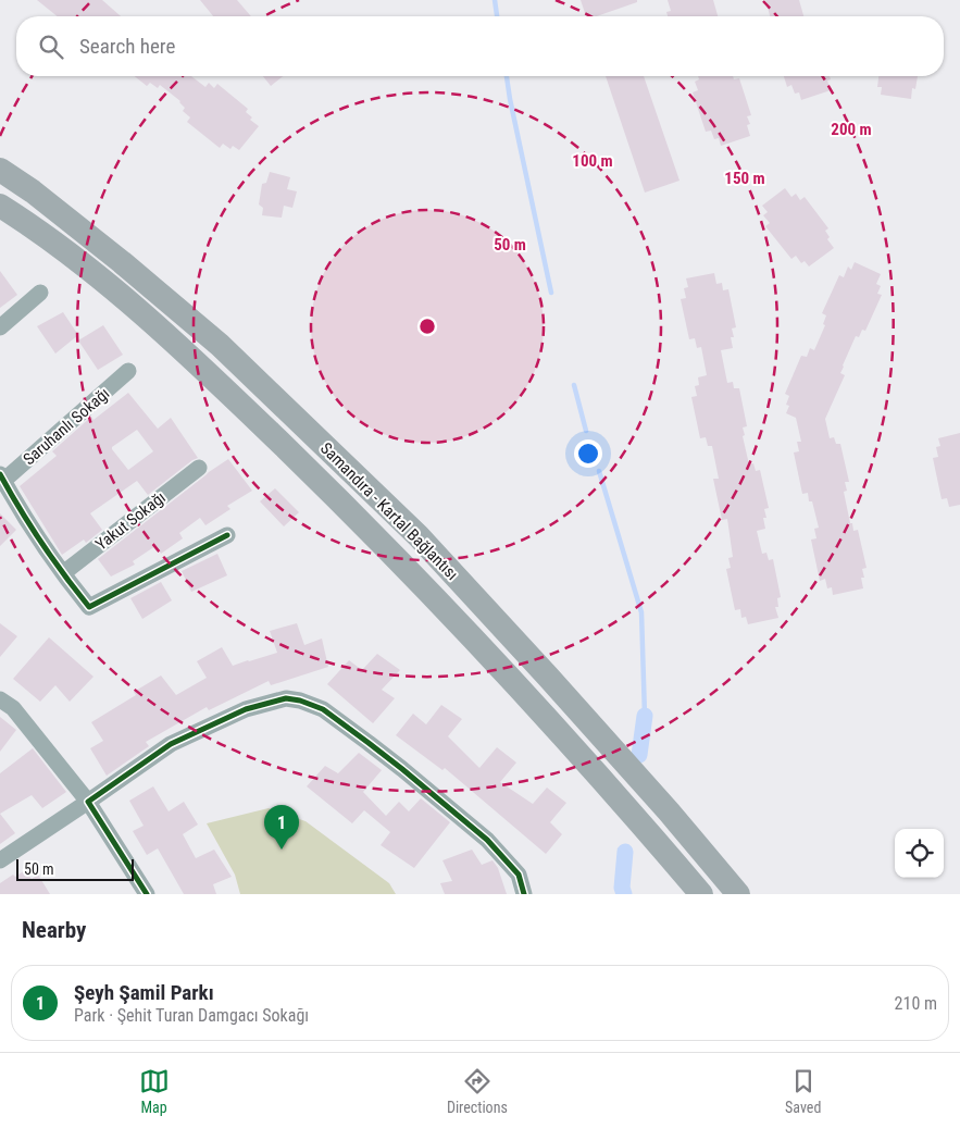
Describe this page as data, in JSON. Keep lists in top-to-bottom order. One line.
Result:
{"streets":{"highway":["Samandıra - Kartal Bağlantısı"],"street":["Saruhanlı Sokağı","Yakut Sokağı"]},"scale_bar":"50 m","page":{"search":"Search here","pins":"1","scale":"50 m","heading":"Nearby","list":[{"mark":"1","name":"Şeyh Şamil Parkı","note":"Park · Şehit Turan Damgacı Sokağı","value":"210 m"}],"nav":["Map","Directions","Saved"]},"rings":["200 m","100 m","150 m","50 m"]}
